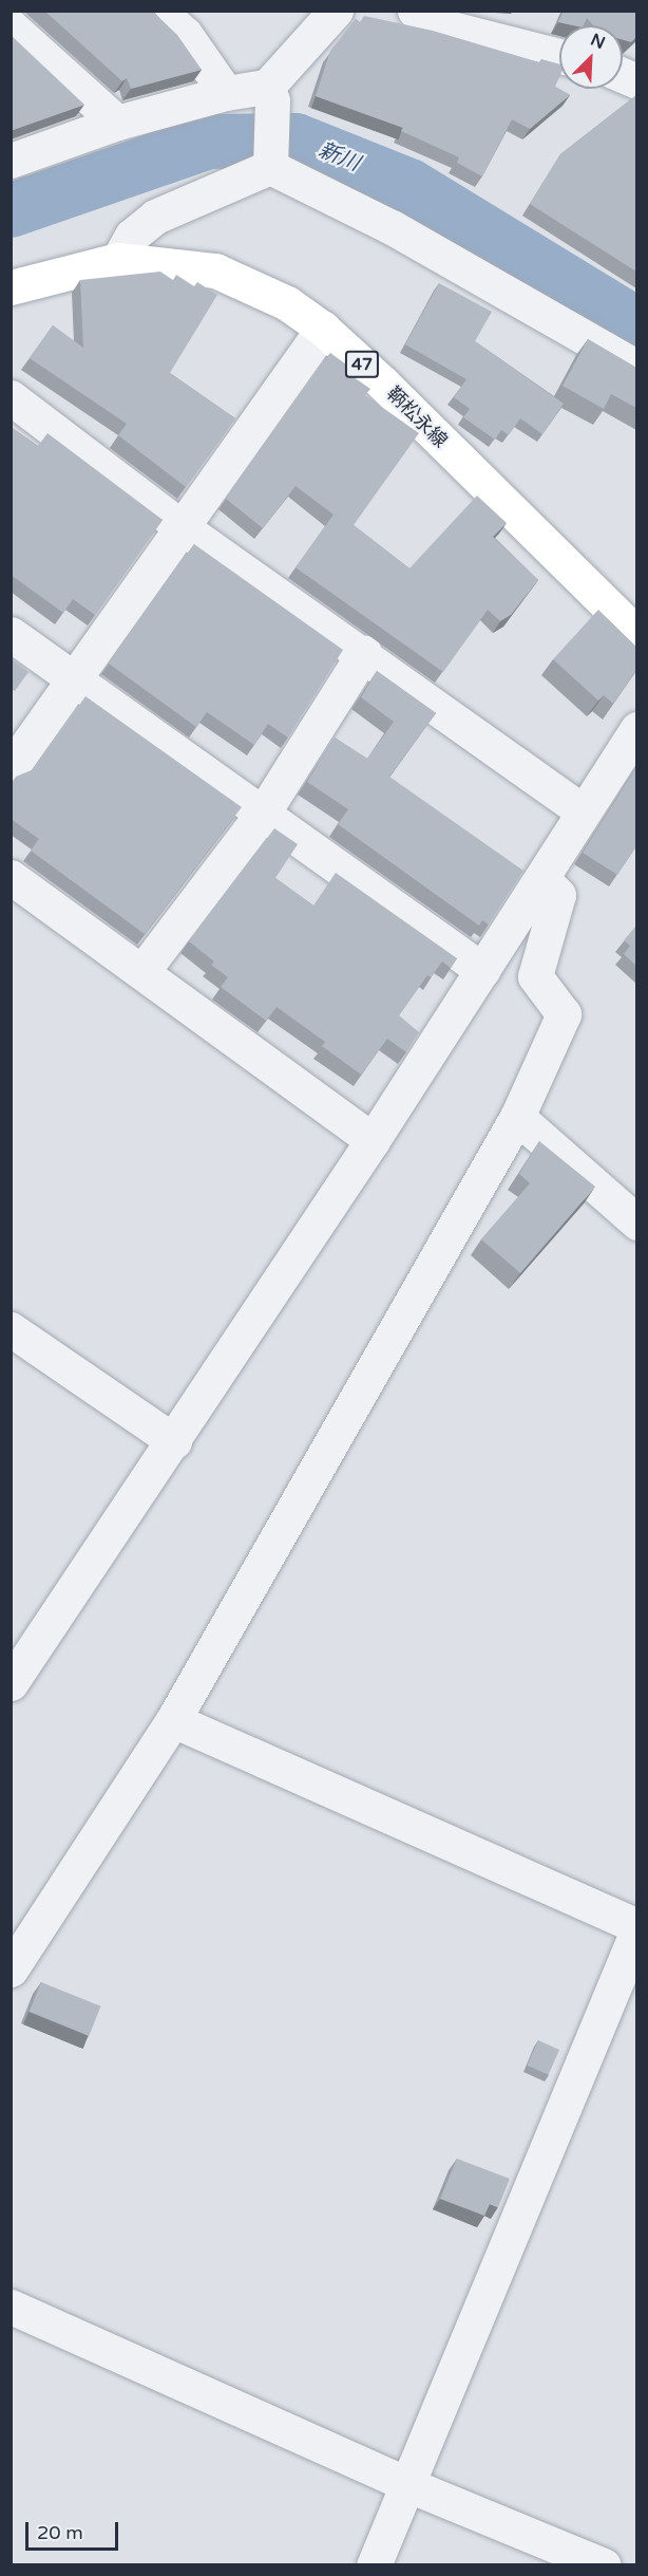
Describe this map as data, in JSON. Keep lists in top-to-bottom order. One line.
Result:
{"streets":{"main road":["47","鞆松永線"]},"water":["新川"],"scale_bar":"20 m","north":"top right"}
